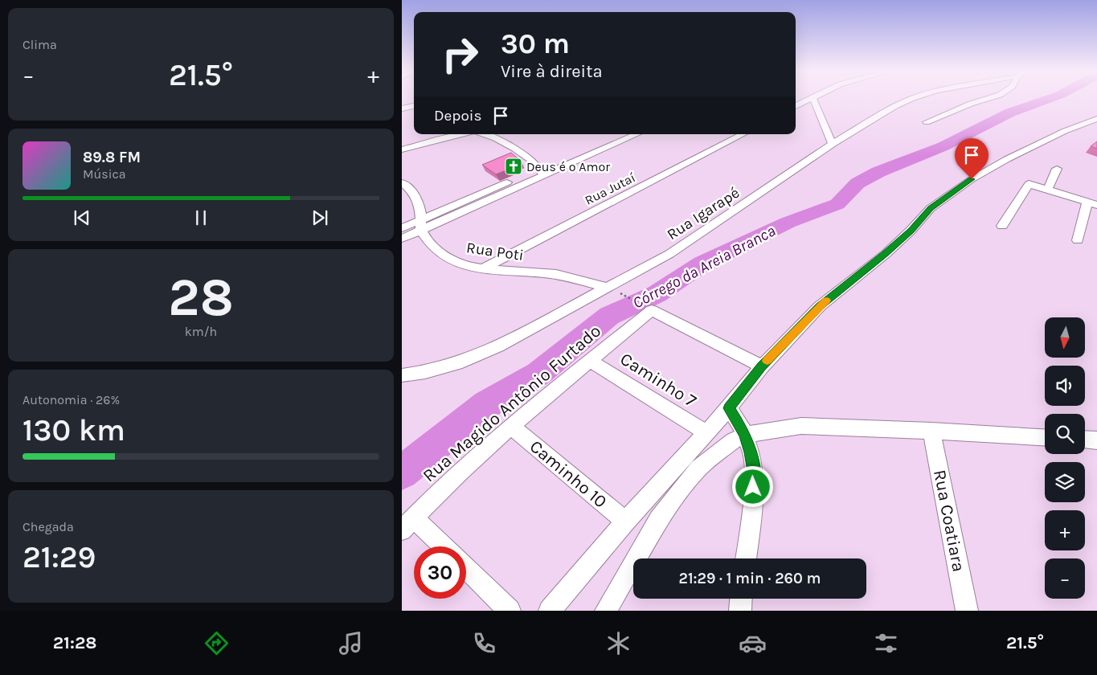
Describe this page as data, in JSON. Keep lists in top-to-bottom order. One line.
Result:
{"streets":{"street":["Rua Jutaí","Rua Igarapé","Rua Poti","Caminho 7","Rua Magido Antônio Furtado","Caminho 10","Rua Coatiara"]},"crossings":[["Rua Jutaí","Rua Poti"],["Rua Igarapé","Rua Poti"],["Caminho 7","Rua Magido Antônio Furtado"],["Rua Magido Antônio Furtado","Caminho 10"]],"water":["Córrego da Areia Branca"],"places":{"church":["Deus é o Amor"]},"north":"bottom","page":{"tile":["Clima",["28","km/h"],["Autonomia · 26%","130 km"],["Chegada","21:29"]],"turn":["30 m","Vire à direita"],"heat":["−","21.5°","+"],"then":"Depois","song":["89.8 FM","Música"],"map_buttons":["+","−"],"limit":"30","trip":"21:29 · 1 min · 260 m","tabs":["21:28","21.5°"]}}
